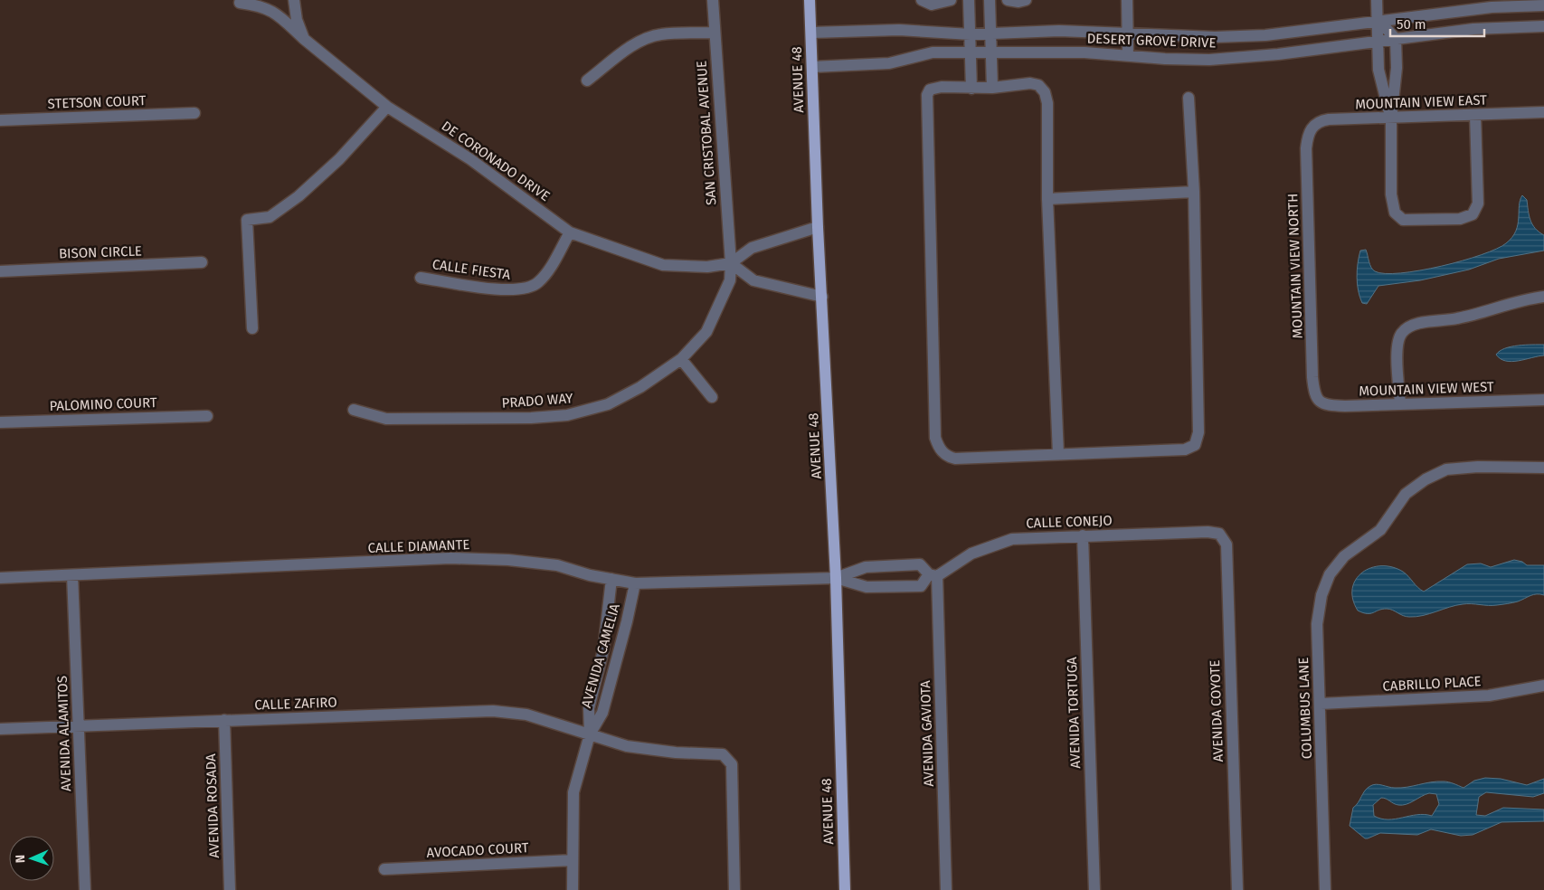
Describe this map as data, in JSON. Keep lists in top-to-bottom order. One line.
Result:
{"streets":{"main road":["AVENUE 48"],"street":["DESERT GROVE DRIVE","STETSON COURT","MOUNTAIN VIEW EAST","SAN CRISTOBAL AVENUE","DE CORONADO DRIVE","BISON CIRCLE","MOUNTAIN VIEW NORTH","CALLE FIESTA","MOUNTAIN VIEW WEST","PRADO WAY","PALOMINO COURT","CALLE CONEJO","CALLE DIAMANTE","AVENIDA CAMELIA","CABRILLO PLACE","CALLE ZAFIRO","COLUMBUS LANE","AVENIDA COYOTE","AVENIDA TORTUGA","AVENIDA ALAMITOS","AVENIDA GAVIOTA","AVENIDA ROSADA","AVOCADO COURT"]},"crossings":[["DESERT GROVE DRIVE","AVENUE 48"],["AVENUE 48","DE CORONADO DRIVE"],["AVENUE 48","CALLE CONEJO"],["AVENUE 48","CALLE DIAMANTE"],["MOUNTAIN VIEW EAST","MOUNTAIN VIEW NORTH"],["SAN CRISTOBAL AVENUE","DE CORONADO DRIVE"],["SAN CRISTOBAL AVENUE","PRADO WAY"],["DE CORONADO DRIVE","CALLE FIESTA"],["DE CORONADO DRIVE","PRADO WAY"],["MOUNTAIN VIEW NORTH","MOUNTAIN VIEW WEST"],["CALLE CONEJO","CALLE DIAMANTE"],["CALLE CONEJO","AVENIDA COYOTE"],["CALLE CONEJO","AVENIDA TORTUGA"],["CALLE CONEJO","AVENIDA GAVIOTA"],["CALLE DIAMANTE","AVENIDA CAMELIA"],["CALLE DIAMANTE","AVENIDA ALAMITOS"],["AVENIDA CAMELIA","CALLE ZAFIRO"],["AVENIDA CAMELIA","AVOCADO COURT"],["CABRILLO PLACE","COLUMBUS LANE"],["CALLE ZAFIRO","AVENIDA ALAMITOS"],["CALLE ZAFIRO","AVENIDA ROSADA"]],"scale_bar":"50 m","north":"left"}
